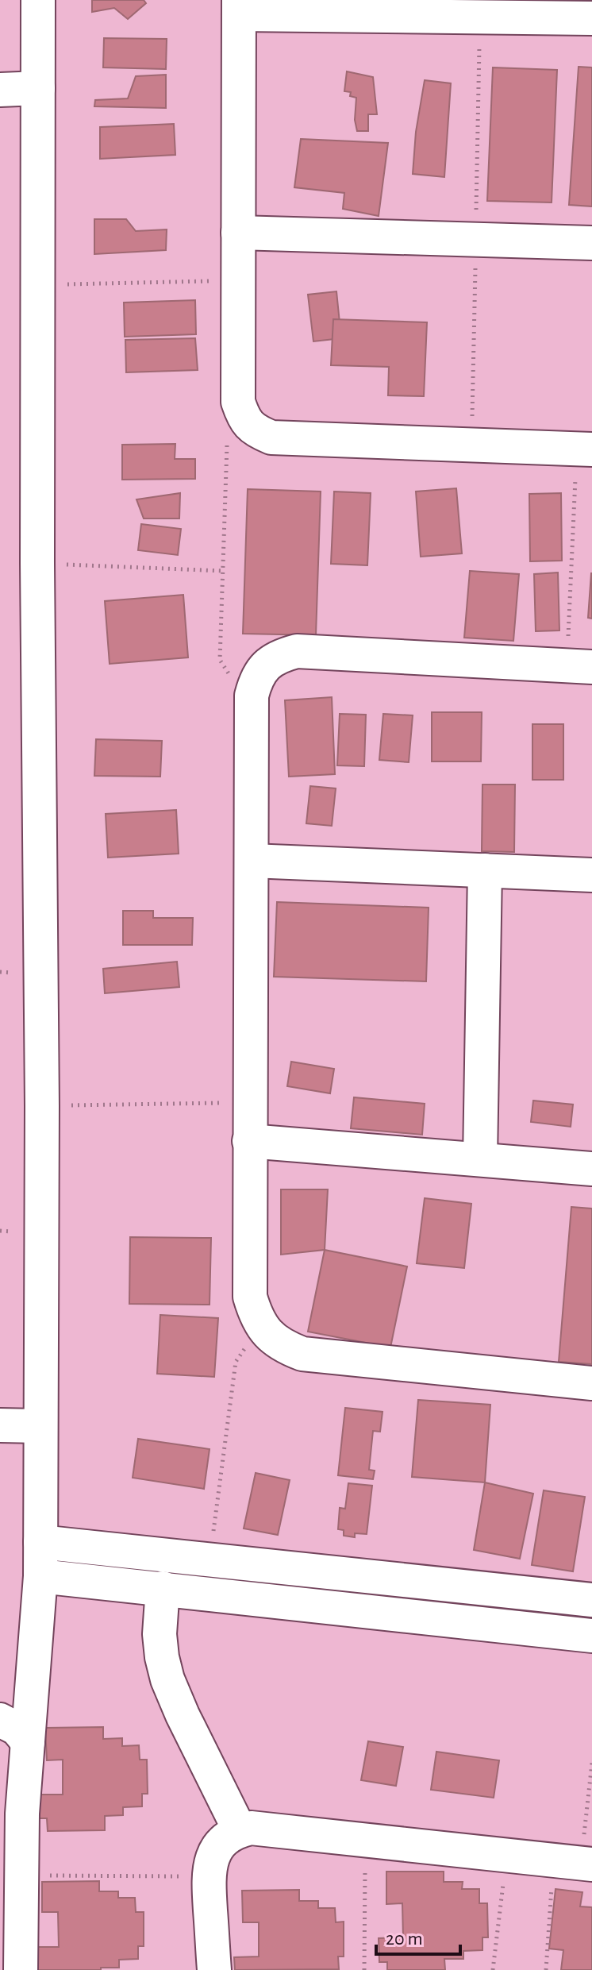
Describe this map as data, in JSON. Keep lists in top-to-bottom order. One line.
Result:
{"scale_bar":"20 m"}
